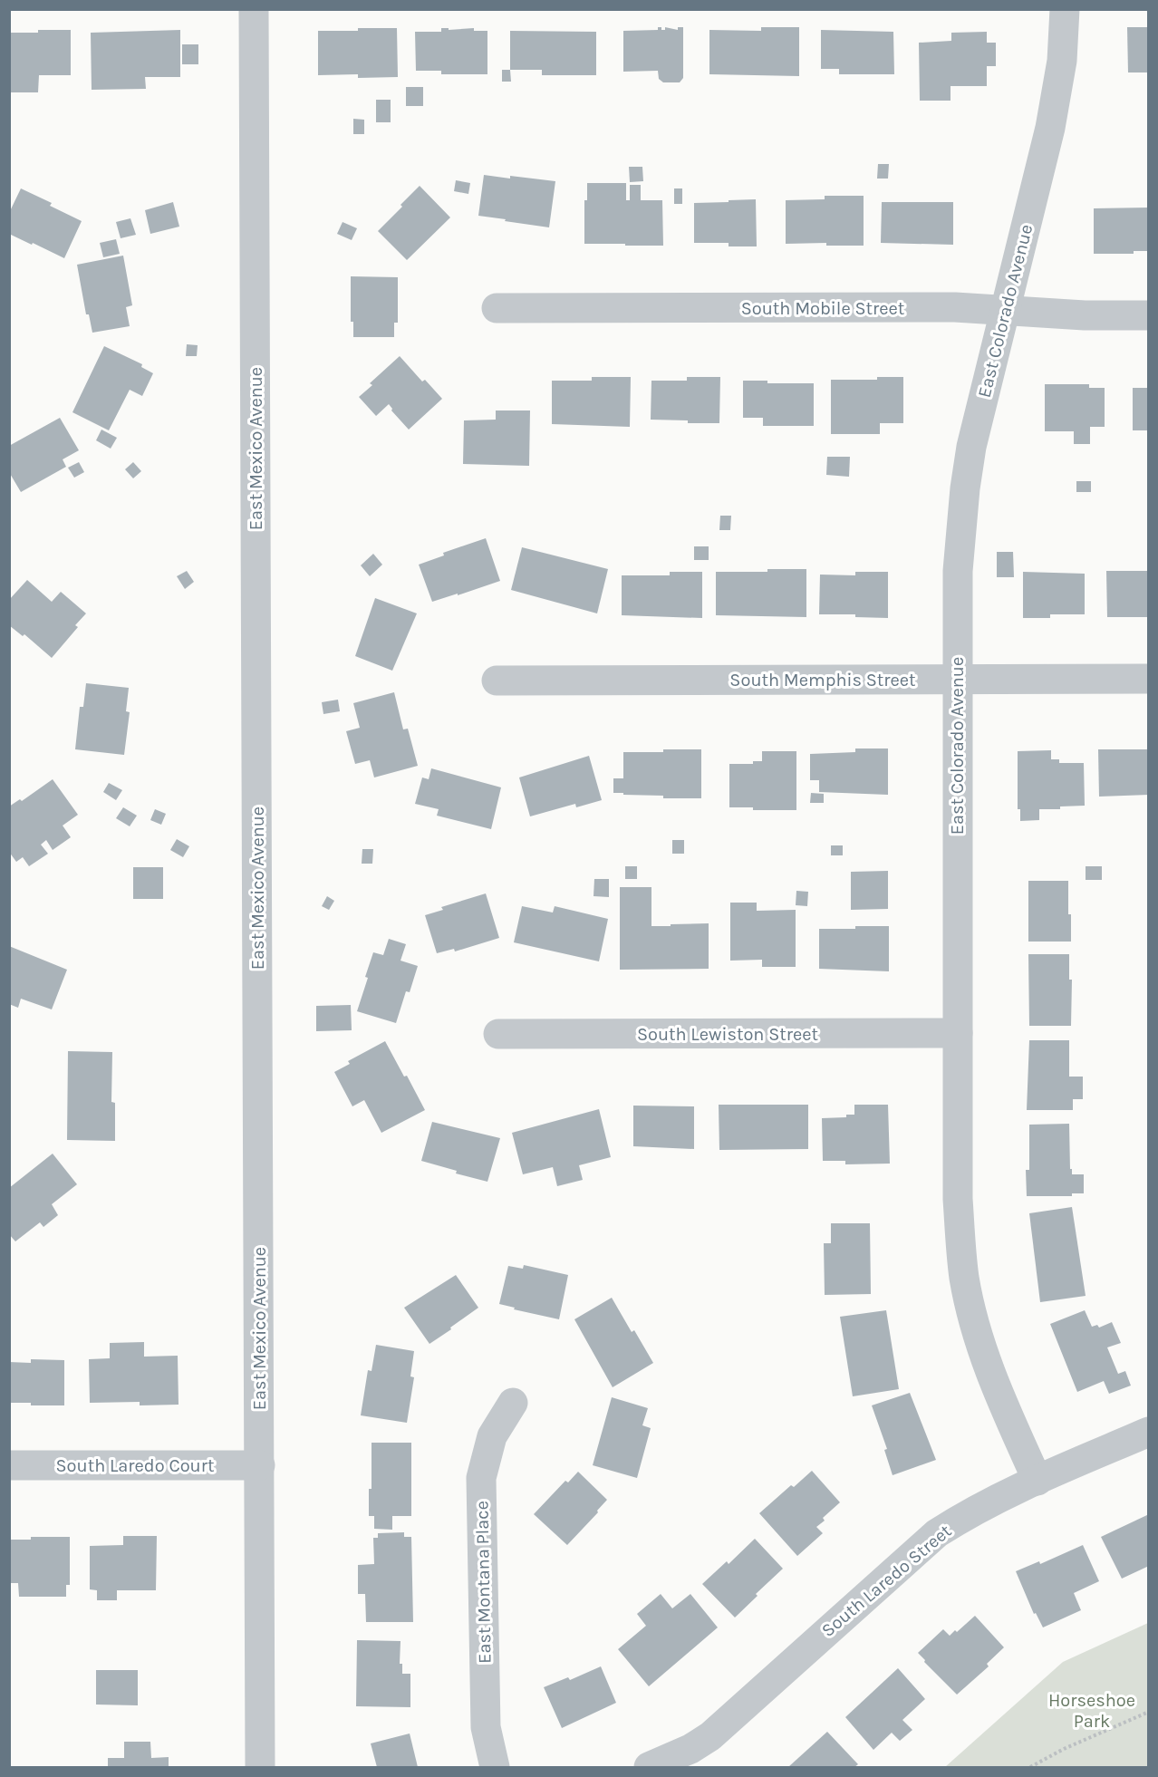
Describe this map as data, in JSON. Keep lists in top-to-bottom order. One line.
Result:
{"streets":{"street":["South Mobile Street","East Colorado Avenue","East Mexico Avenue","South Memphis Street","South Lewiston Street","South Laredo Court","South Laredo Street","East Montana Place"]},"crossings":[["South Mobile Street","East Colorado Avenue"],["East Colorado Avenue","South Memphis Street"],["East Colorado Avenue","South Lewiston Street"],["East Colorado Avenue","South Laredo Street"],["East Mexico Avenue","South Laredo Court"]],"parks":["Horseshoe Park"]}
